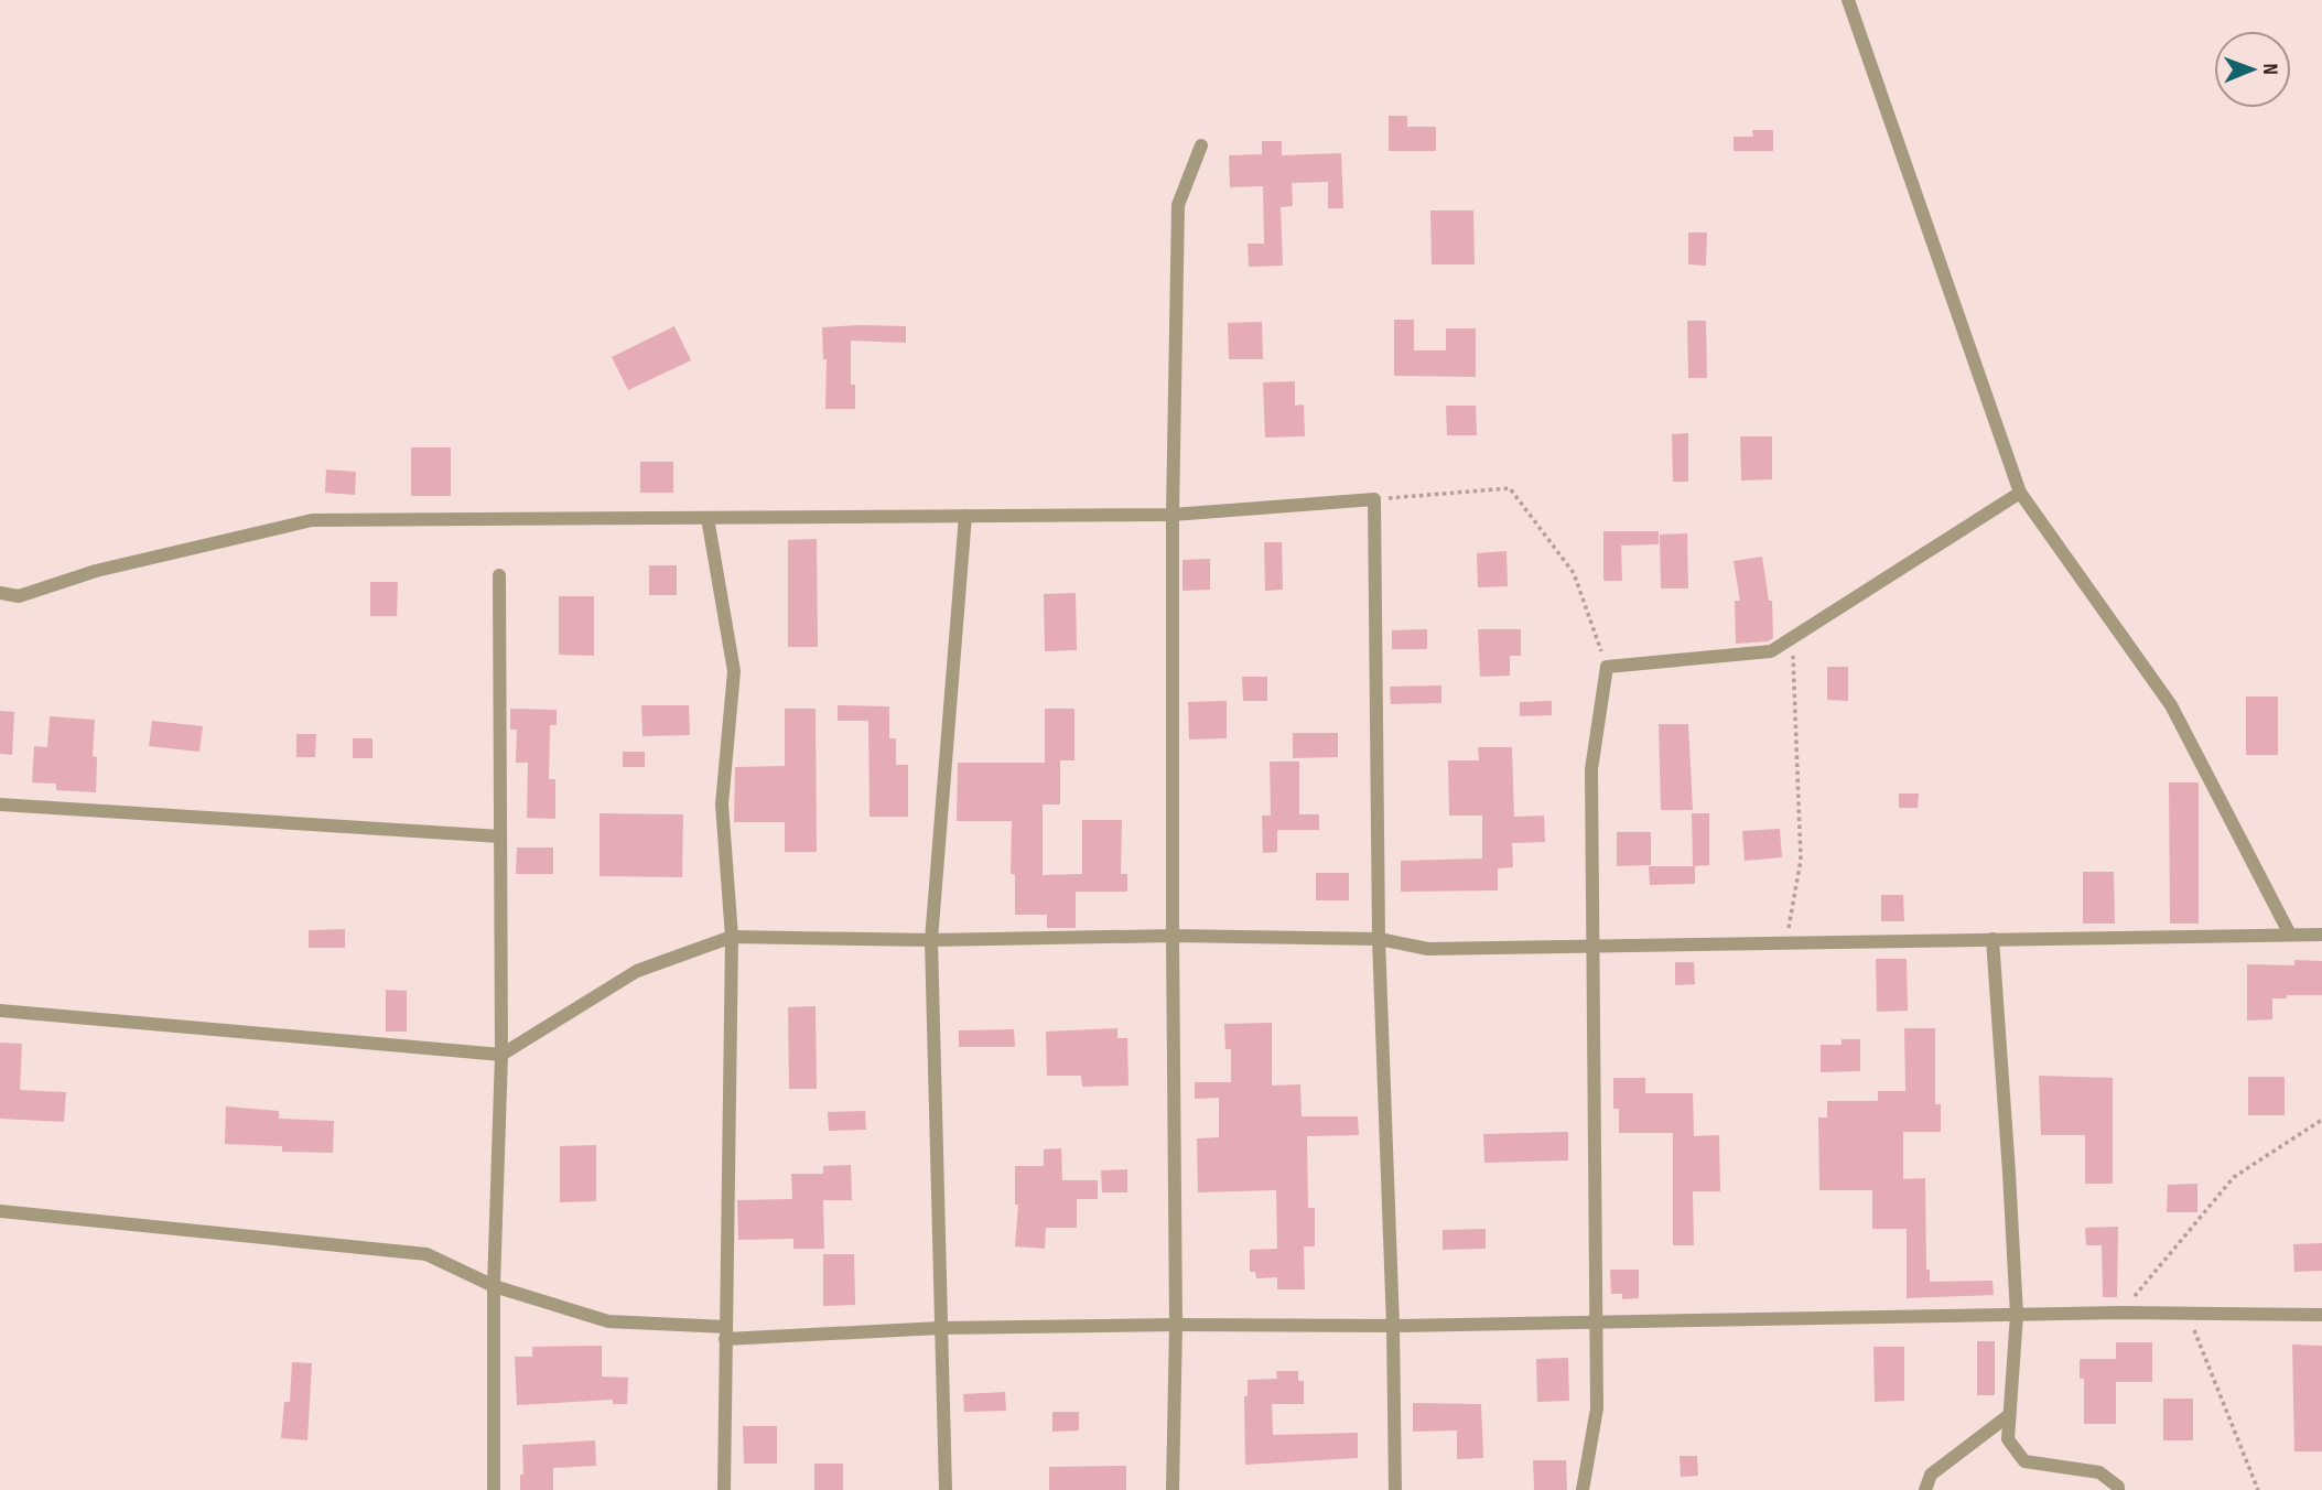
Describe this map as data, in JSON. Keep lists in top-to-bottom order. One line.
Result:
{"north":"right"}
